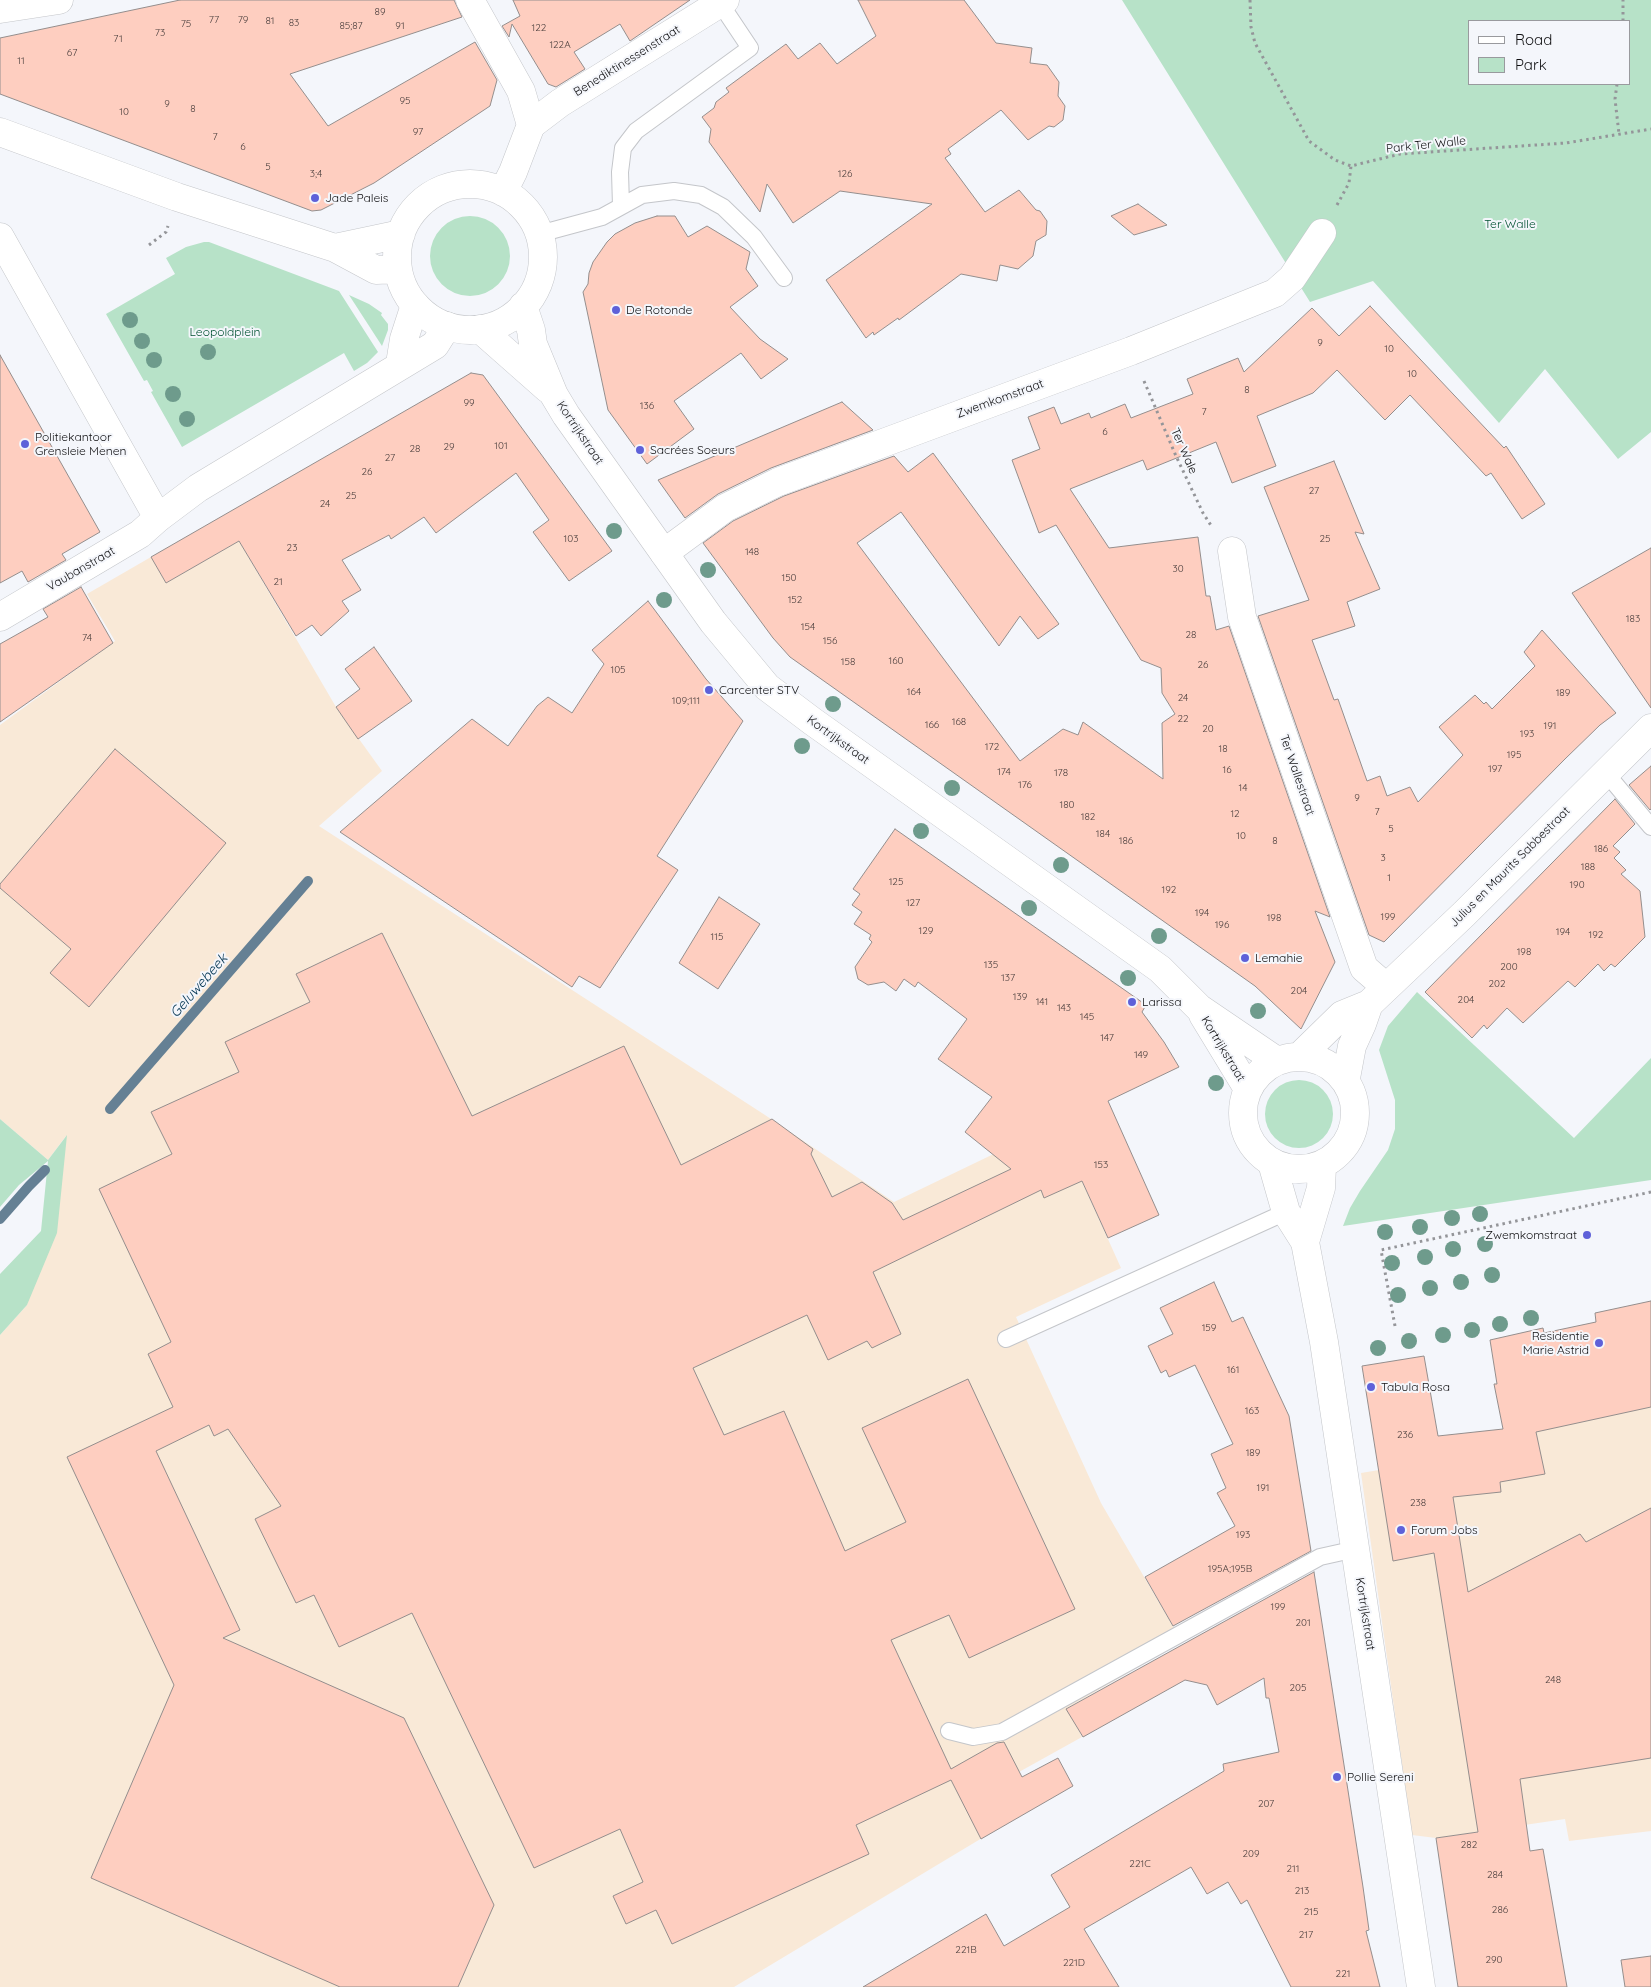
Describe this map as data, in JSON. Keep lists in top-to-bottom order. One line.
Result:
{"streets":{"street":["Benediktinessenstraat","Zwemkomstraat","Kortrijkstraat","Vaubanstraat","Ter Wallestraat","Julius en Maurits Sabbestraat"],"path":["Park Ter Walle","Ter Wale"]},"crossings":[["Zwemkomstraat","Kortrijkstraat"],["Zwemkomstraat","Ter Wale"],["Kortrijkstraat","Julius en Maurits Sabbestraat"],["Ter Wale","Ter Wallestraat"],["Ter Wallestraat","Julius en Maurits Sabbestraat"]],"water":["Geluwebeek"],"parks":["Ter Walle","Leopoldplein"],"places":["Jade Paleis","De Rotonde","Politiekantoor Grensleie Menen","Sacrées Soeurs","Carcenter STV","Lemahie","Larissa","Zwemkomstraat","Residentie Marie Astrid","Tabula Rosa","Forum Jobs","Pollie Sereni"],"house_numbers":["89","77","79","81","83","75","85;87","91","122","73","71","122A","67","11","95","9","8","10","97","7","6","5","3;4","126","9","10","10","8","99","136","7","6","101","29","28","27","26","27","25","24","103","25","23","148","30","150","21","152","183","154","28","74","156","160","158","26","105","164","189","24","109;111","22","168","166","191","20","193","172","18","195","197","16","174","178","176","14","9","180","7","12","182","5","184","10","186","8","186","3","188","1","125","190","192","127","194","199","198","196","129","194","192","115","198","135","200","137","202","204","139","204","141","143","145","147","149","153","159","161","163","236","189","191","238","193","195A;195B","199","201","248","205","207","282","209","221C","211","284","213","286","215","217","221B","290","221D","221"],"legend":["Road","Park"]}
